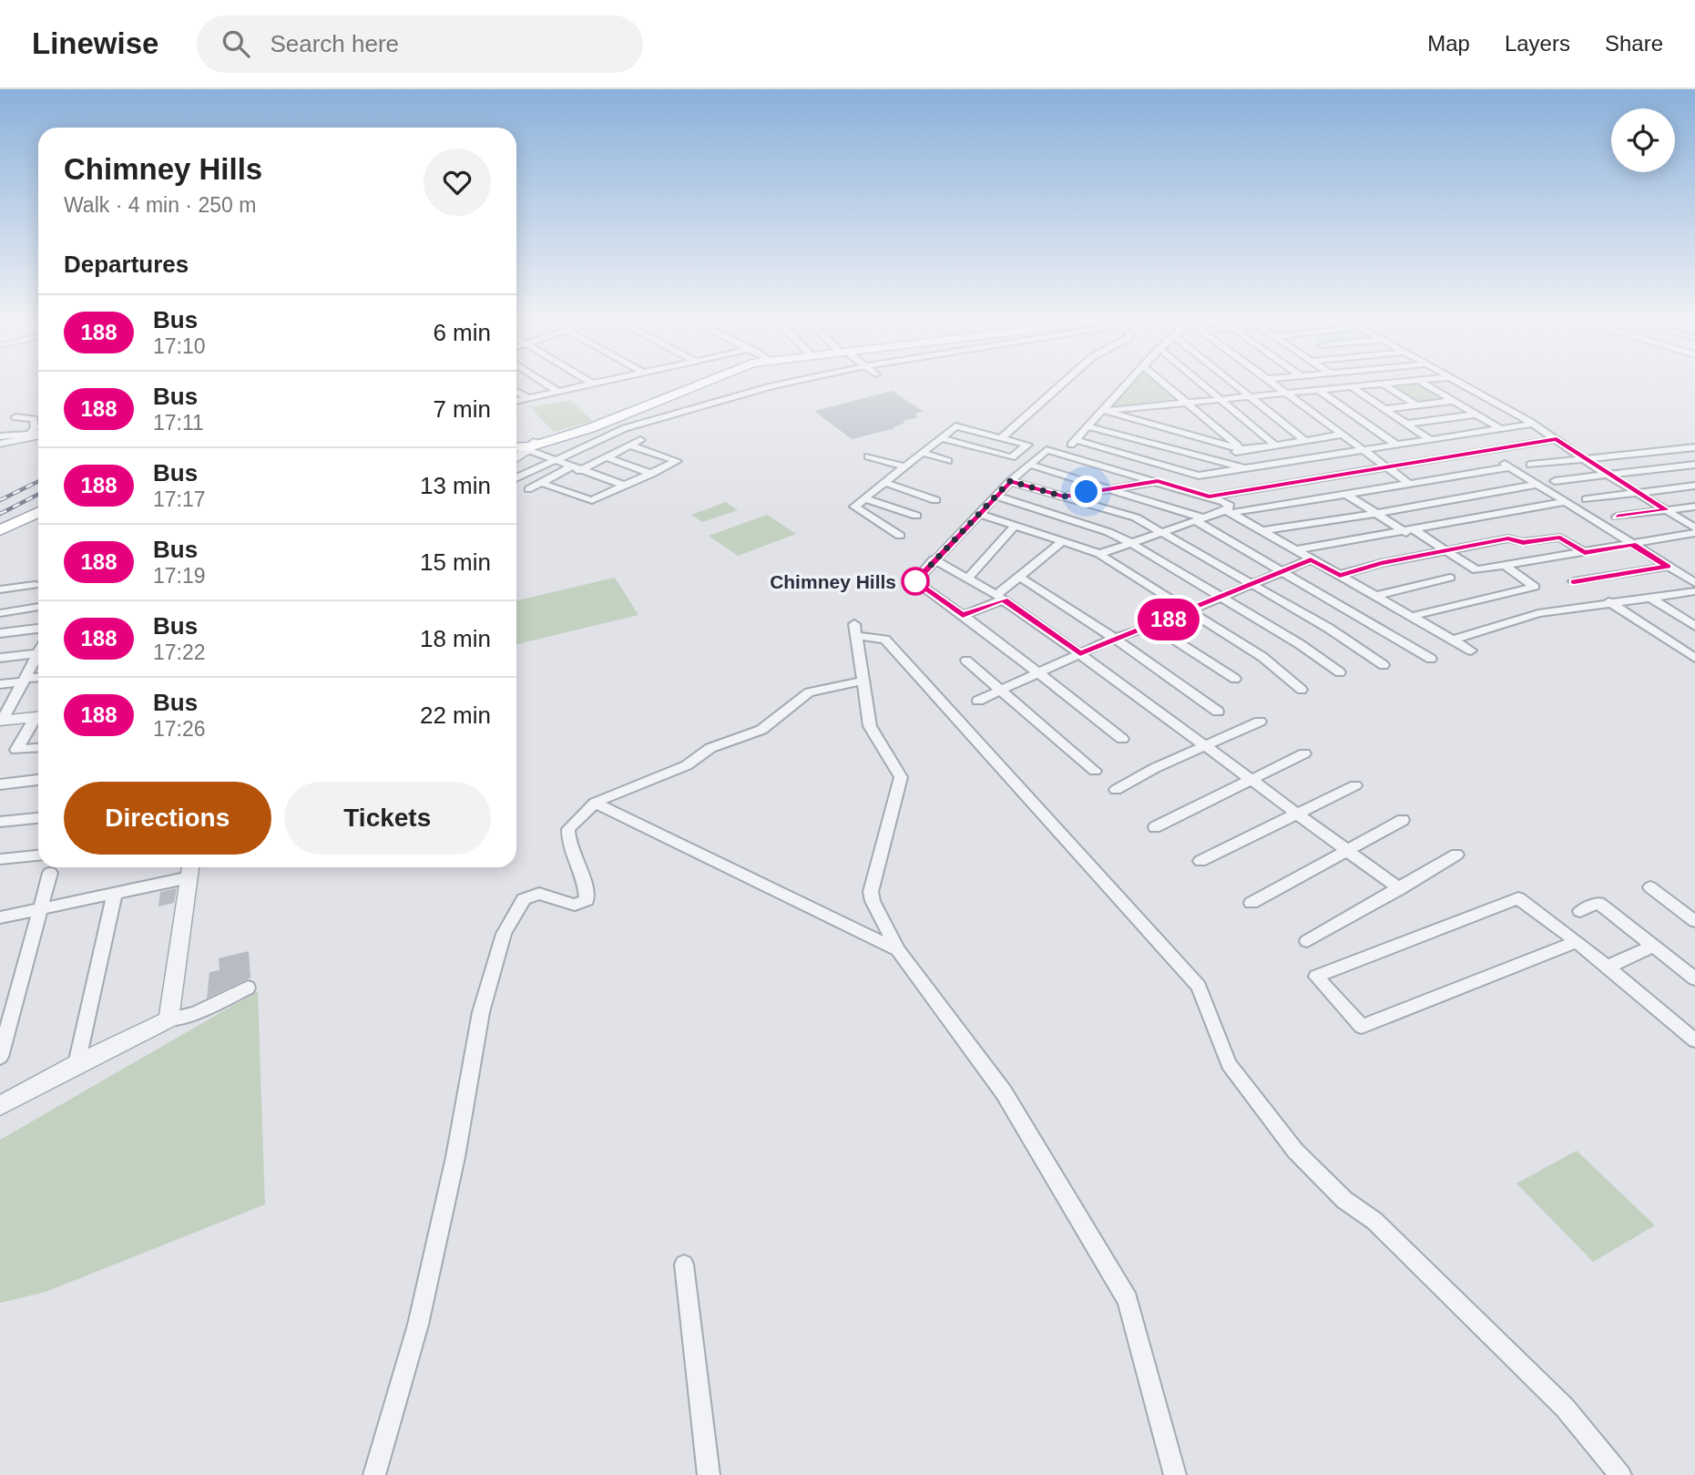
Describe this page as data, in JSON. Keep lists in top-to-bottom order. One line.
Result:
{"places":["Chimney Hills"],"lines":["bus line 188"],"page":{"header":"Linewise","search":"Search here","nav":["Map","Layers","Share"],"on_map":"188","heading":[["Chimney Hills","Walk · 4 min · 250 m"],"Departures"],"list":[{"mark":"188","name":"Bus","note":"17:10","value":"6 min"},{"mark":"188","name":"Bus","note":"17:11","value":"7 min"},{"mark":"188","name":"Bus","note":"17:17","value":"13 min"},{"mark":"188","name":"Bus","note":"17:19","value":"15 min"},{"mark":"188","name":"Bus","note":"17:22","value":"18 min"},{"mark":"188","name":"Bus","note":"17:26","value":"22 min"}],"buttons":["Directions","Tickets"]}}
